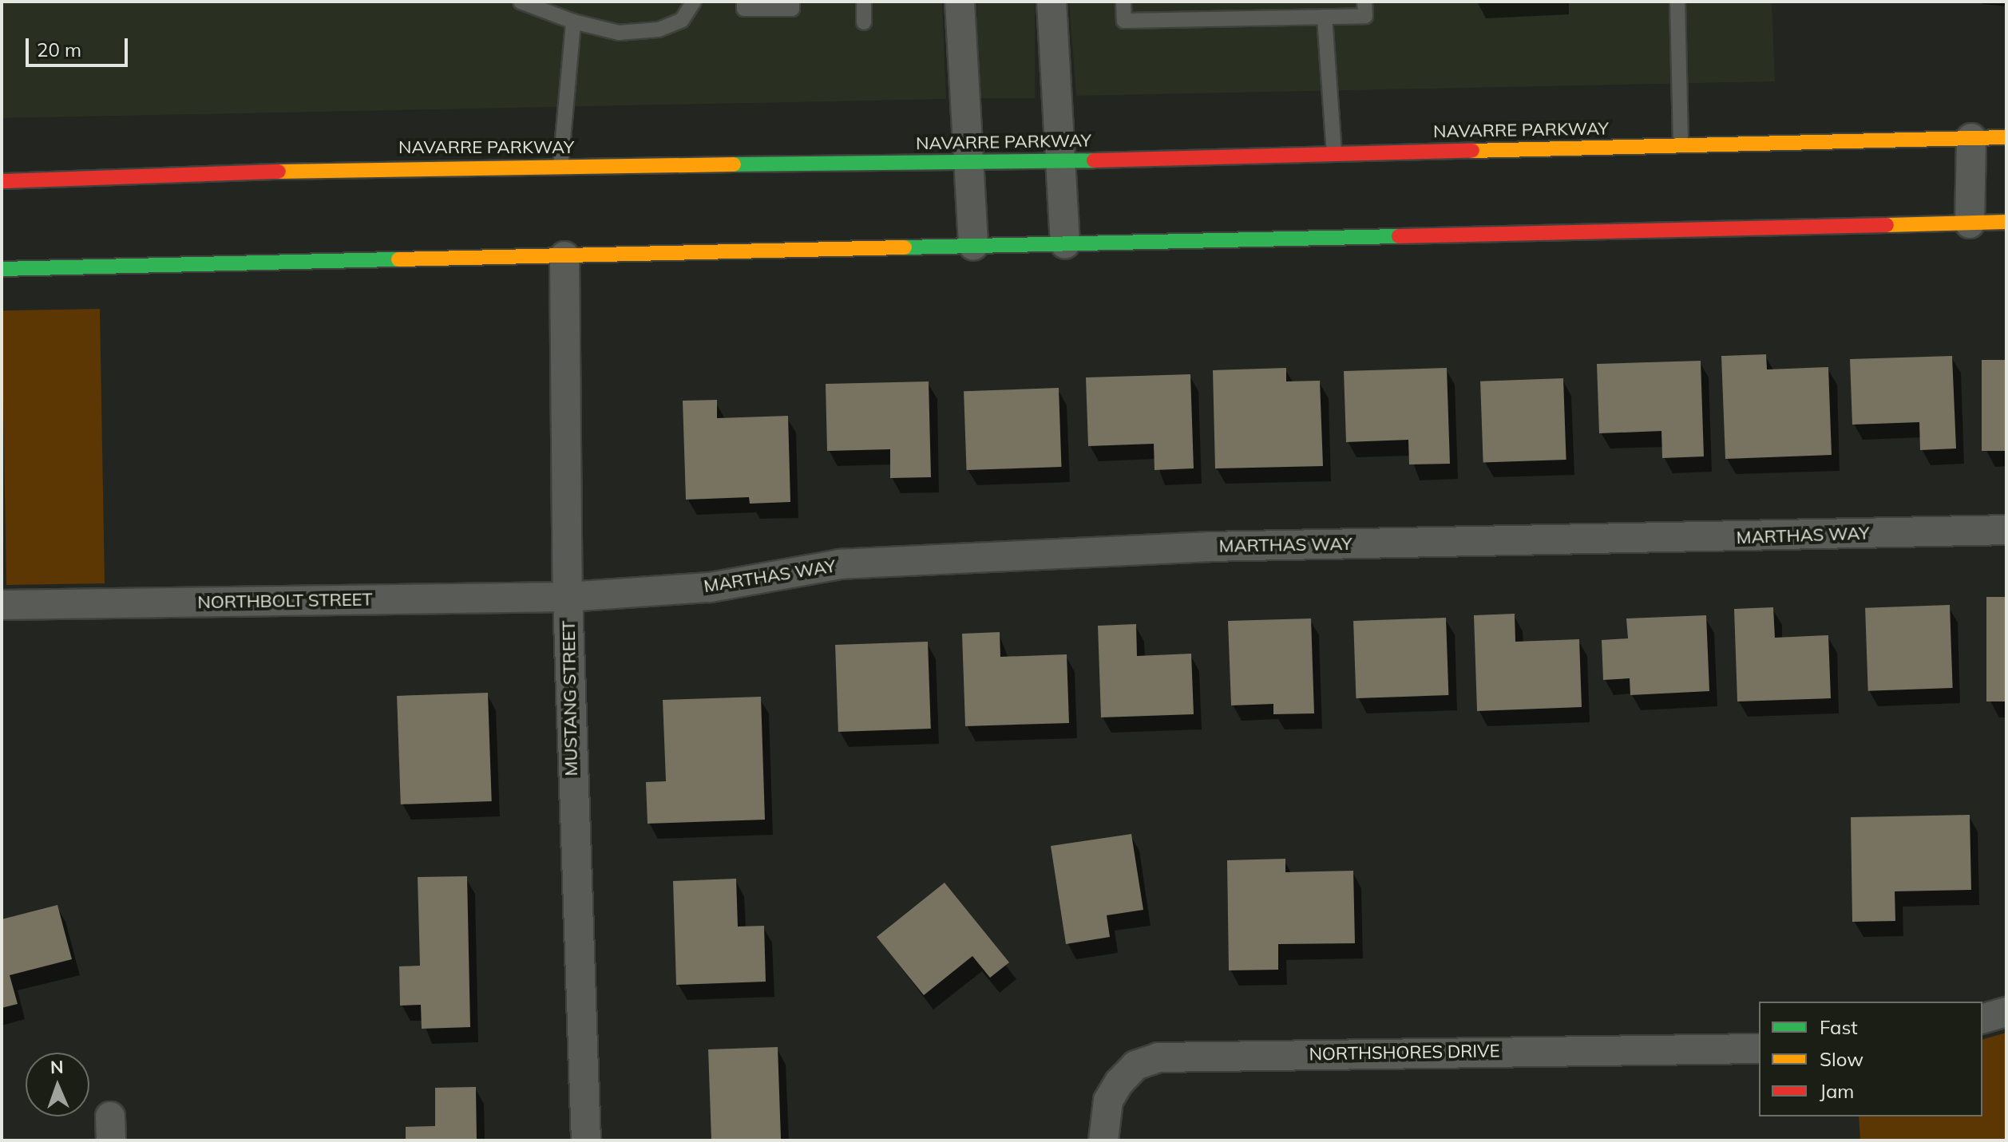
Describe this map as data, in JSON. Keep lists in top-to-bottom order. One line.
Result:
{"streets":{"highway":["NAVARRE PARKWAY"],"street":["MARTHAS WAY","NORTHBOLT STREET","MUSTANG STREET","NORTHSHORES DRIVE"]},"crossings":[["MARTHAS WAY","NORTHBOLT STREET"],["MARTHAS WAY","MUSTANG STREET"],["NORTHBOLT STREET","MUSTANG STREET"]],"legend":["Fast","Slow","Jam"],"scale_bar":"20 m","north":"top"}
